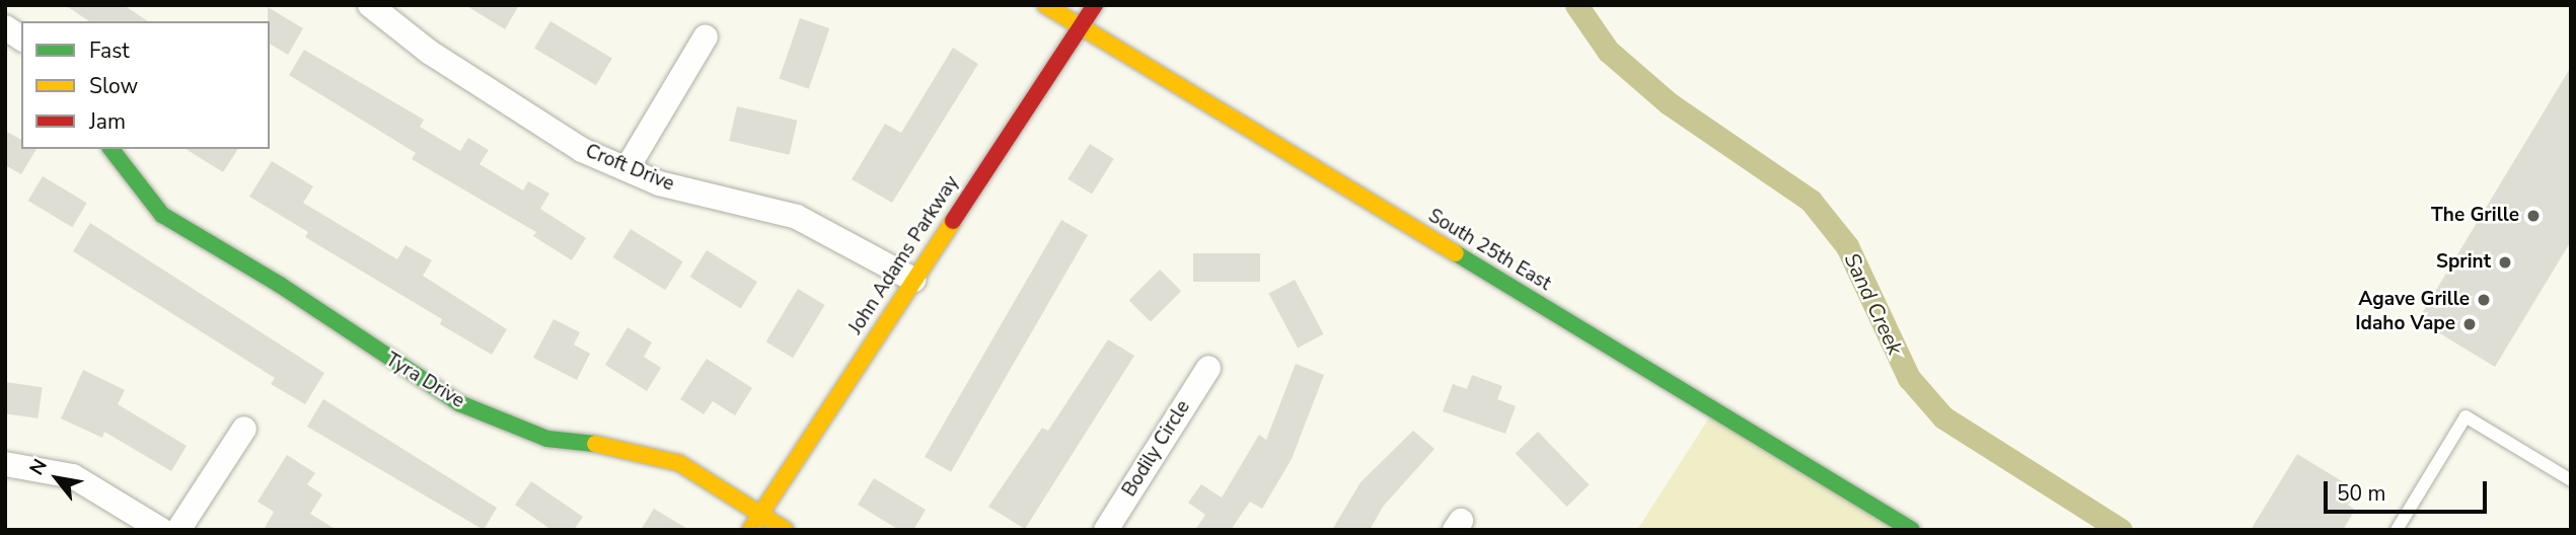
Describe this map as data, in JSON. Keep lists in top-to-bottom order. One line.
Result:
{"streets":{"street":["Croft Drive","South 25th East","John Adams Parkway","Tyra Drive","Bodily Circle"]},"crossings":[["Croft Drive","John Adams Parkway"],["South 25th East","John Adams Parkway"],["John Adams Parkway","Tyra Drive"]],"water":["Sand Creek"],"places":["The Grille","Sprint","Agave Grille","Idaho Vape"],"legend":["Fast","Slow","Jam"],"scale_bar":"50 m","north":"top left"}
